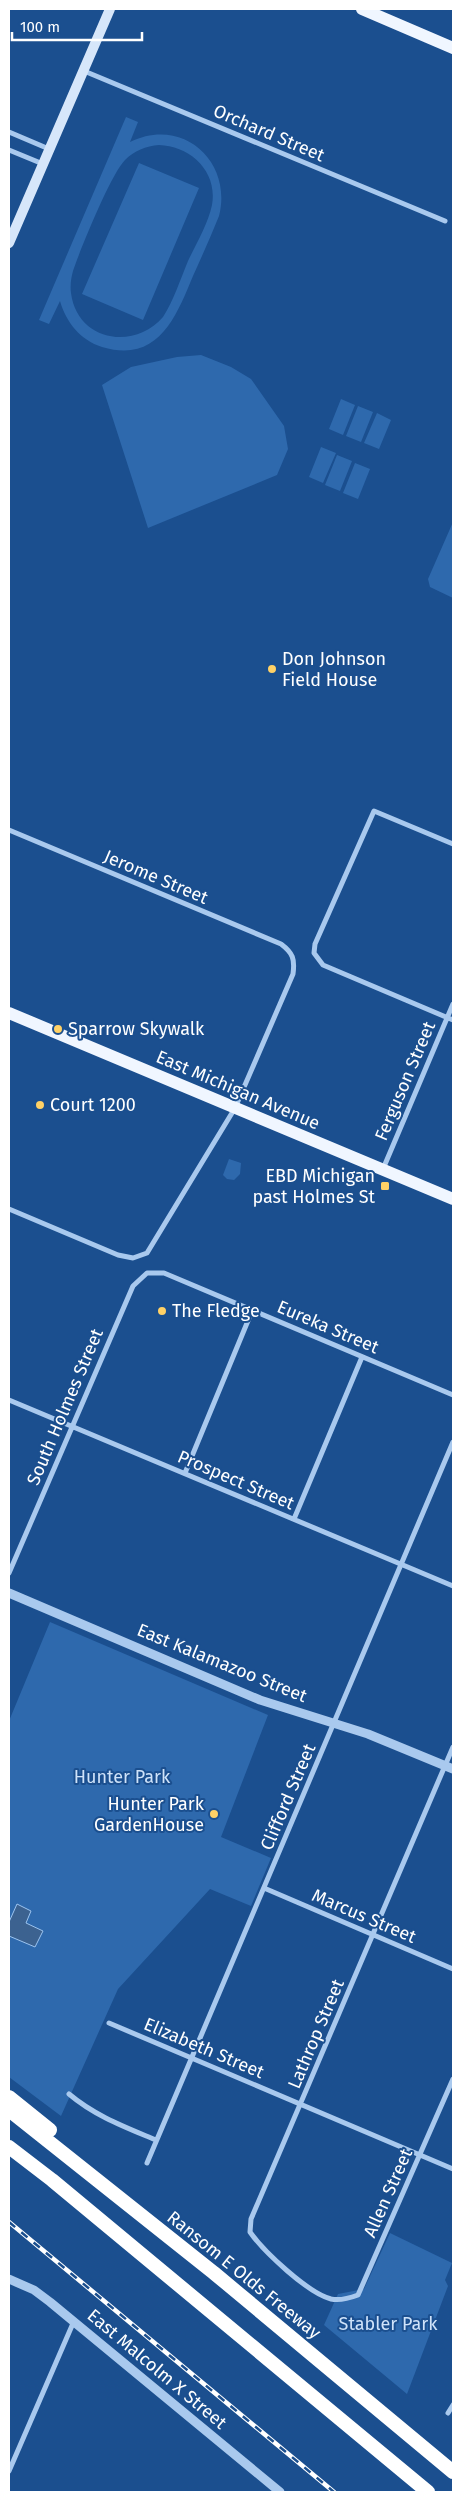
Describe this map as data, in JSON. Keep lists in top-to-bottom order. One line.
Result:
{"streets":{"highway":["Ransom E Olds Freeway"],"main road":["East Michigan Avenue"],"street":["Orchard Street","Jerome Street","Ferguson Street","Eureka Street","South Holmes Street","Prospect Street","East Kalamazoo Street","Clifford Street","Marcus Street","Lathrop Street","Elizabeth Street","Allen Street","East Malcolm X Street"]},"crossings":[["Jerome Street","East Michigan Avenue"],["Ferguson Street","East Michigan Avenue"],["Eureka Street","South Holmes Street"],["South Holmes Street","Prospect Street"],["Prospect Street","Clifford Street"],["East Kalamazoo Street","Clifford Street"],["East Kalamazoo Street","Lathrop Street"],["Clifford Street","Marcus Street"],["Clifford Street","Elizabeth Street"],["Marcus Street","Lathrop Street"],["Lathrop Street","Elizabeth Street"],["Lathrop Street","Allen Street"],["Elizabeth Street","Allen Street"]],"parks":["Hunter Park","Stabler Park"],"places":{"other":["Don Johnson Field House","Sparrow Skywalk","Court 1200","The Fledge","Hunter Park GardenHouse"],"transit":["EBD Michigan past Holmes St"]},"scale_bar":"100 m"}
